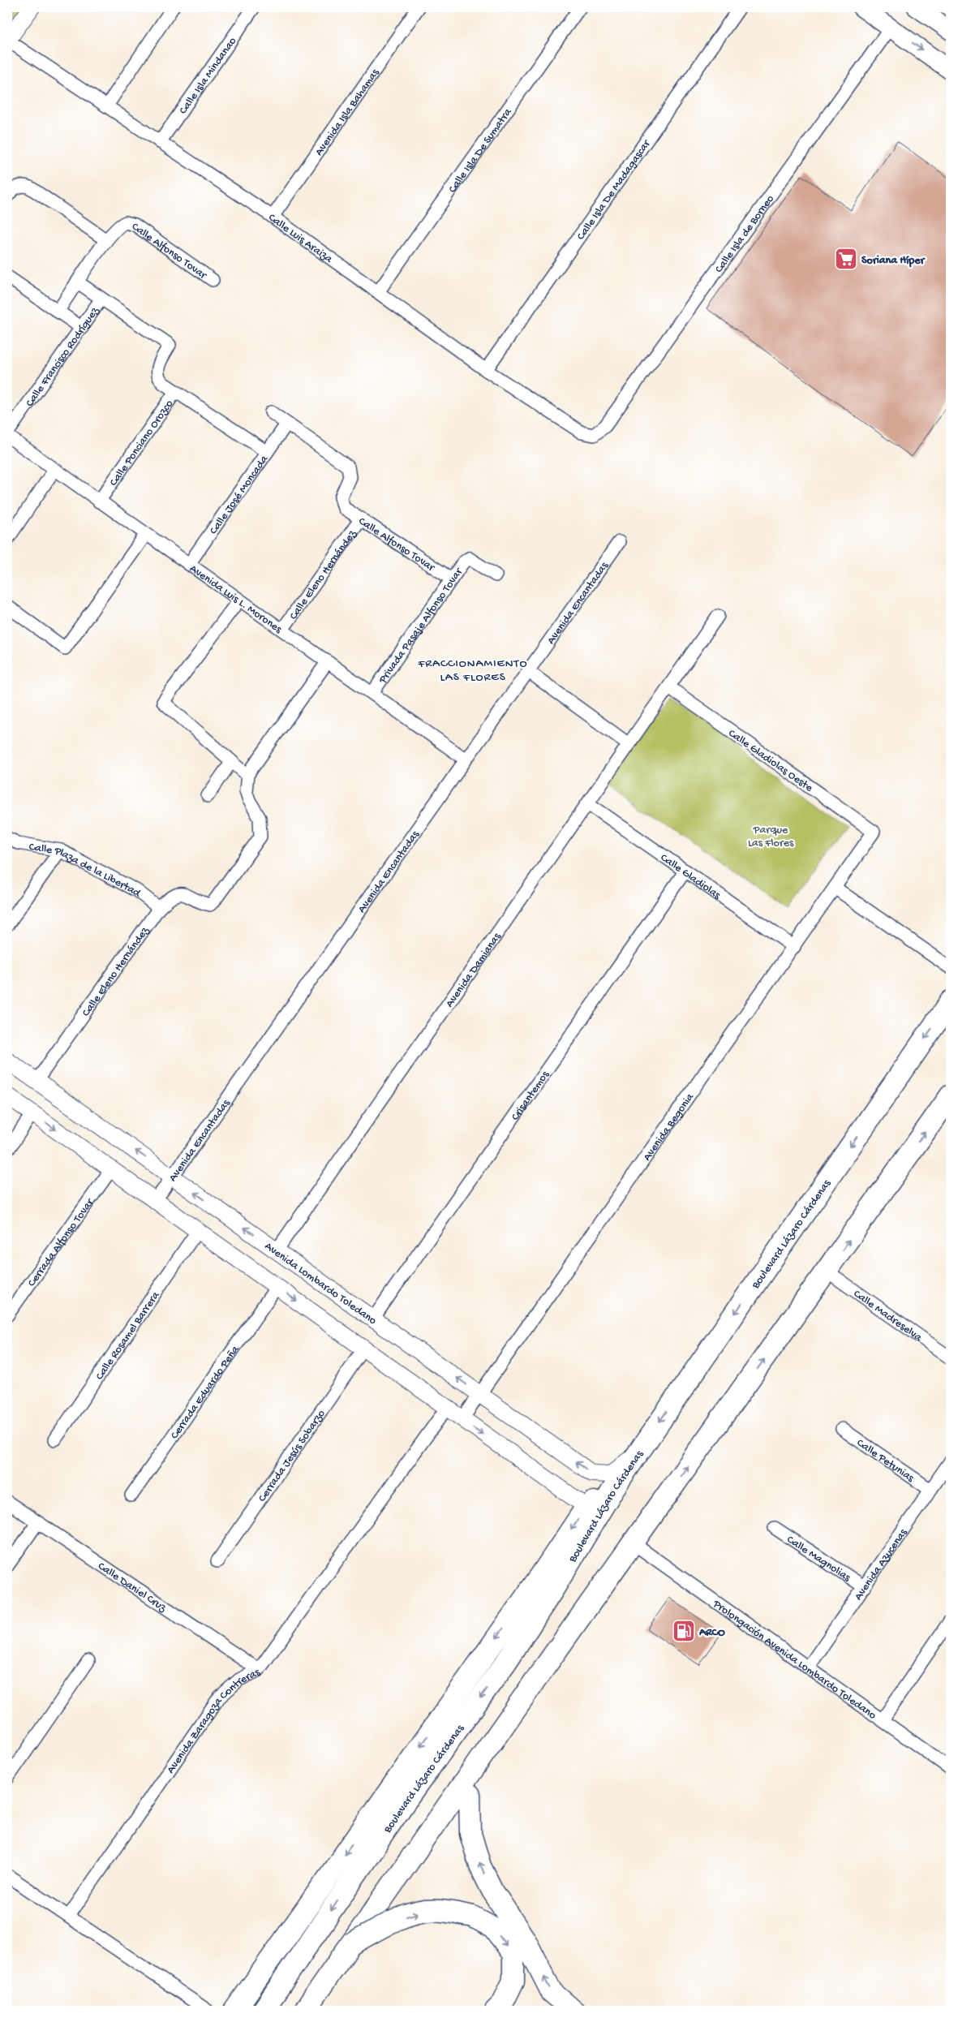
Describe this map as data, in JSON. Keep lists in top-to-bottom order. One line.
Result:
{"streets":{"highway":["Boulevard Lázaro Cárdenas"],"main road":["Avenida Lombardo Toledano"],"street":["Calle Isla Mindanao","Avenida Isla Bahamas","Calle Isla De Sumatra","Calle Isla De Madagascar","Calle Isla de Borneo","Calle Luis Araiza","Calle Alfonso Tovar","Calle Francisco Rodríguez","Calle Ponciano Orozco","Calle José Moncada","Calle Eleno Hernández","Avenida Luis L. Morones","Avenida Encantadas","Privada Pasaje Alfonso Tovar","Calle Gladiolas Oeste","Calle Plaza de la Libertad","Calle Gladiolas","Avenida Damianas","Crisantemos","Avenida Begonia","Cerrada Alfonso Tovar","Calle Madreselva","Calle Rosamel Barrera","Cerrada Eduardo Peña","Cerrada Jesús Sobarzo","Calle Petunias","Calle Magnolias","Avenida Azucenas","Calle Daniel Cruz","Prolongación Avenida Lombardo Toledano","Avenida Zaragoza Contreras"]},"crossings":[["Calle Isla Mindanao","Calle Luis Araiza"],["Avenida Isla Bahamas","Calle Luis Araiza"],["Calle Isla De Sumatra","Calle Luis Araiza"],["Calle Isla De Madagascar","Calle Luis Araiza"],["Calle Isla de Borneo","Calle Luis Araiza"],["Calle Alfonso Tovar","Calle José Moncada"],["Calle Alfonso Tovar","Calle Eleno Hernández"],["Calle Alfonso Tovar","Privada Pasaje Alfonso Tovar"],["Calle Francisco Rodríguez","Calle Ponciano Orozco"],["Calle Francisco Rodríguez","Avenida Luis L. Morones"],["Calle Ponciano Orozco","Avenida Luis L. Morones"],["Calle José Moncada","Avenida Luis L. Morones"],["Calle Eleno Hernández","Avenida Luis L. Morones"],["Calle Eleno Hernández","Calle Plaza de la Libertad"],["Calle Eleno Hernández","Avenida Lombardo Toledano"],["Avenida Luis L. Morones","Avenida Encantadas"],["Avenida Luis L. Morones","Privada Pasaje Alfonso Tovar"],["Avenida Encantadas","Avenida Lombardo Toledano"],["Calle Gladiolas Oeste","Avenida Damianas"],["Calle Gladiolas Oeste","Avenida Begonia"],["Calle Gladiolas","Avenida Damianas"],["Calle Gladiolas","Crisantemos"],["Calle Gladiolas","Avenida Begonia"],["Avenida Damianas","Avenida Lombardo Toledano"],["Crisantemos","Avenida Lombardo Toledano"],["Avenida Begonia","Avenida Lombardo Toledano"],["Boulevard Lázaro Cárdenas","Avenida Lombardo Toledano"],["Calle Petunias","Avenida Azucenas"],["Calle Magnolias","Avenida Azucenas"],["Avenida Azucenas","Prolongación Avenida Lombardo Toledano"],["Calle Daniel Cruz","Avenida Zaragoza Contreras"]],"districts":["FRACCIONAMIENTO LAS FLORES"],"parks":["Parque Las Flores"],"places":{"supermarket":["Soriana Híper"],"fuel station":["ARCO"]}}
